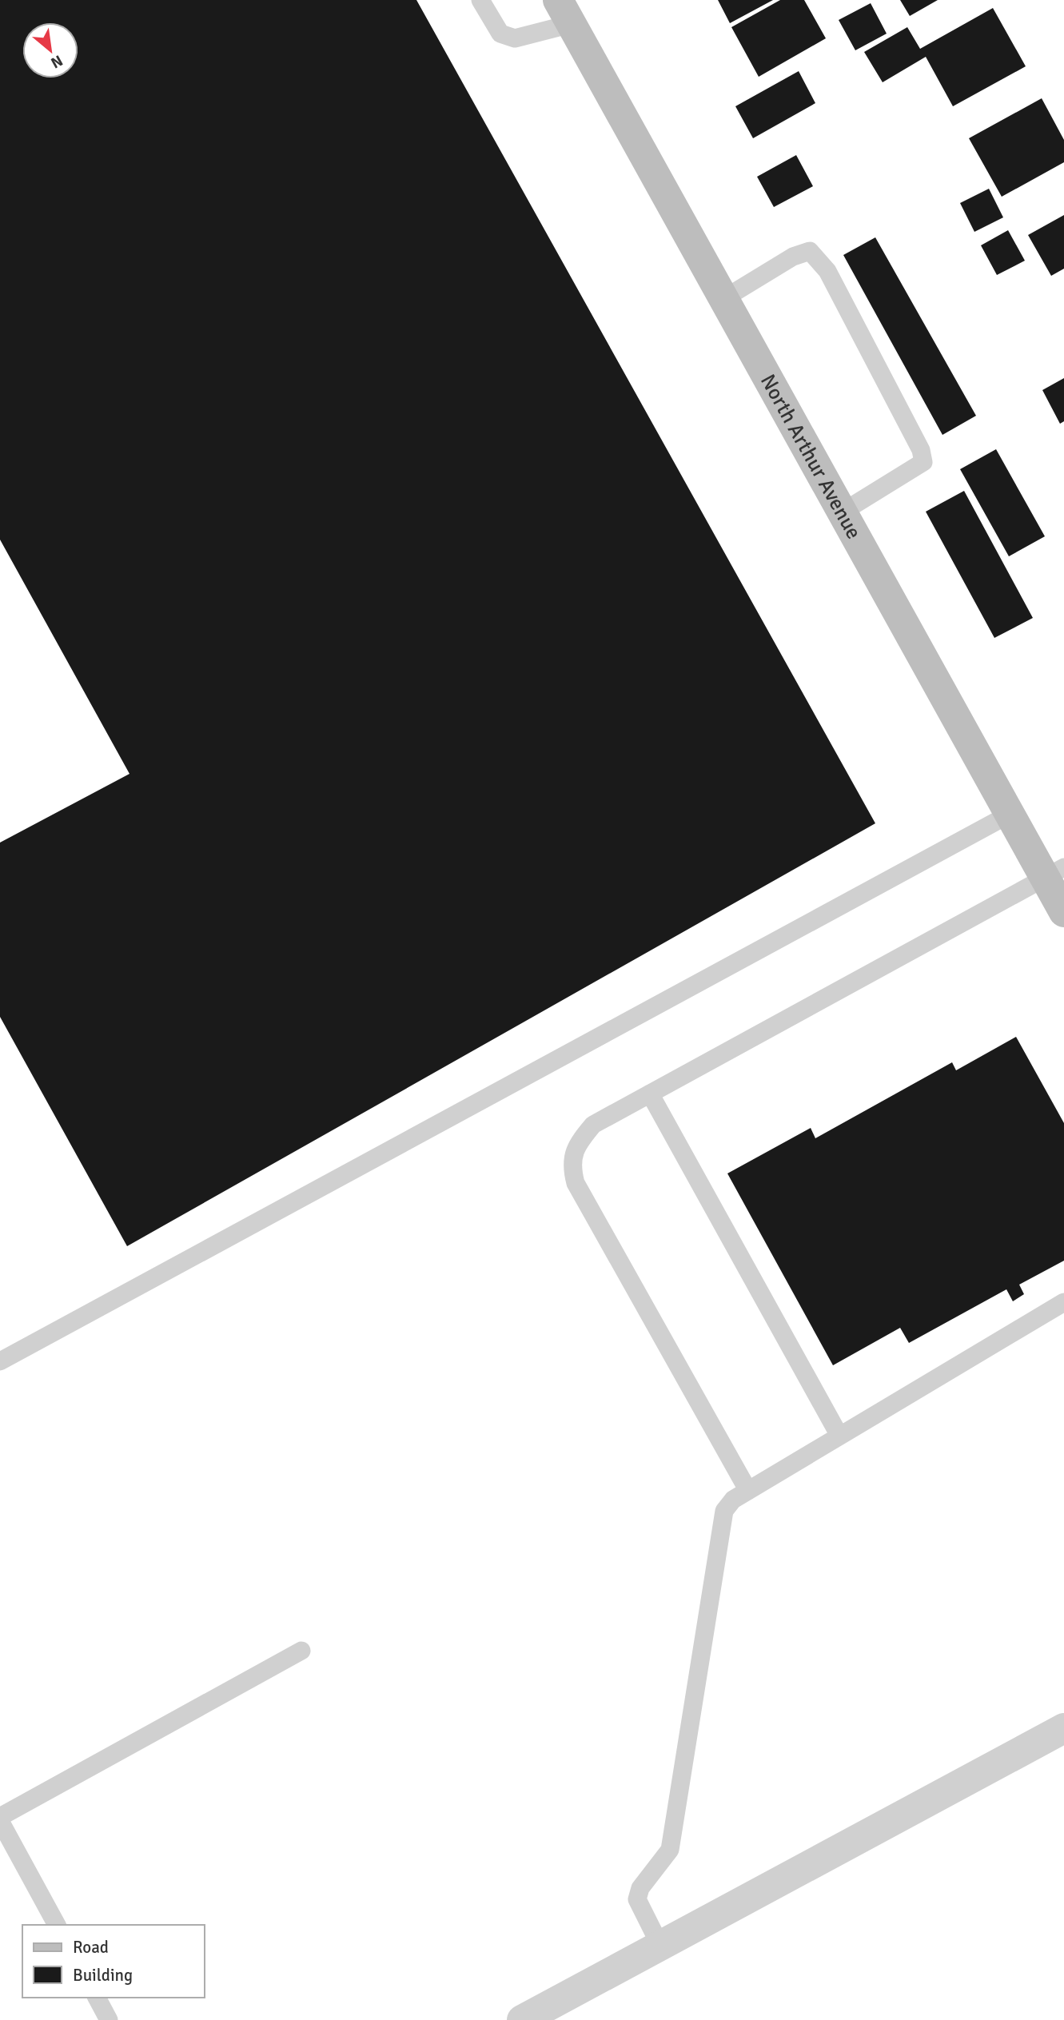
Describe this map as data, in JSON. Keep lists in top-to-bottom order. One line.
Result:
{"streets":{"street":["North Arthur Avenue"]},"legend":["Road","Building"],"north":"bottom right"}
